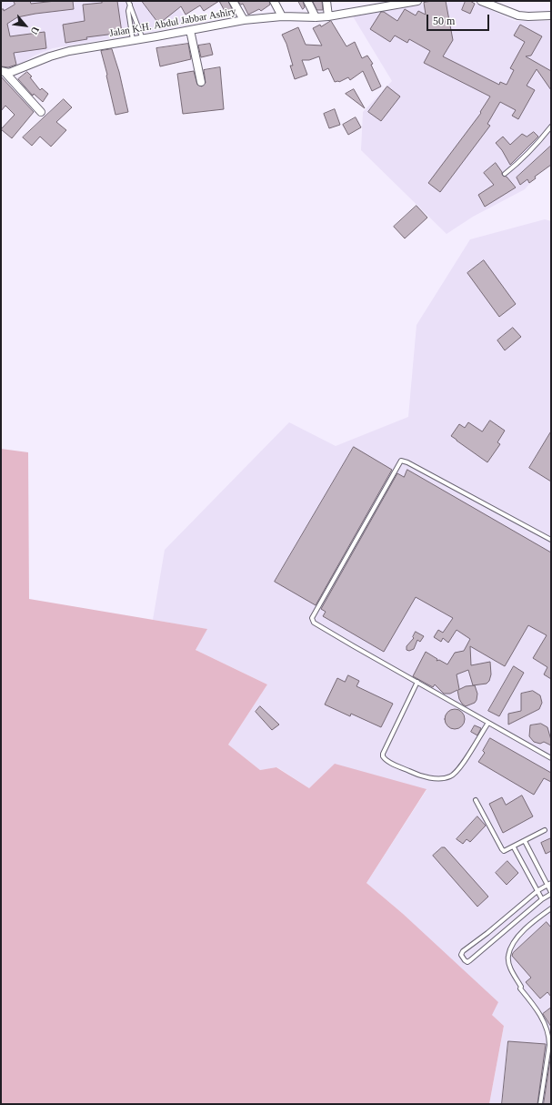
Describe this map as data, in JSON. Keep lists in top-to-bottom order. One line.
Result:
{"streets":{"street":["Jalan K.H. Abdul Jabbar Ashiry"]},"scale_bar":"50 m","north":"bottom right"}
